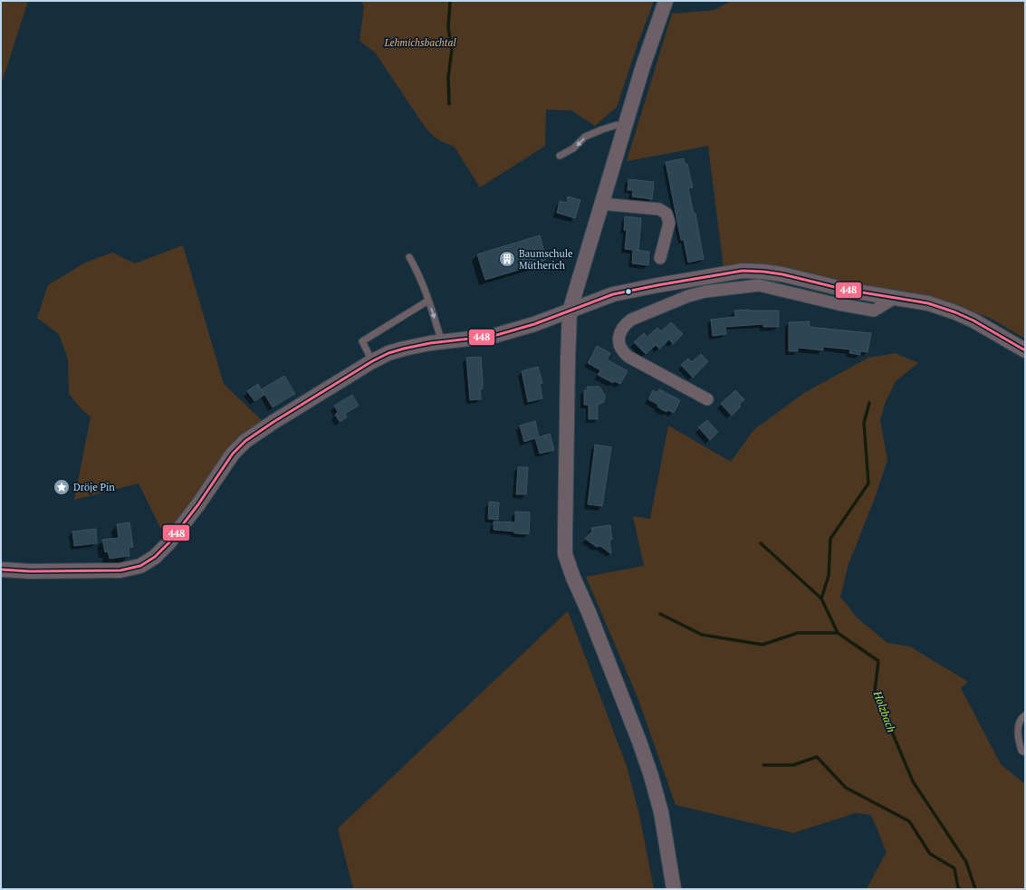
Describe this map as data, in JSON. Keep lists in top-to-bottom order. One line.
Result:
{"water":["Holzbach"],"parks":["Lehmichsbachtal"],"places":{"building":["Baumschule Mütherich"],"place":["Dröje Pin"]},"lines":["transit line 448"]}
